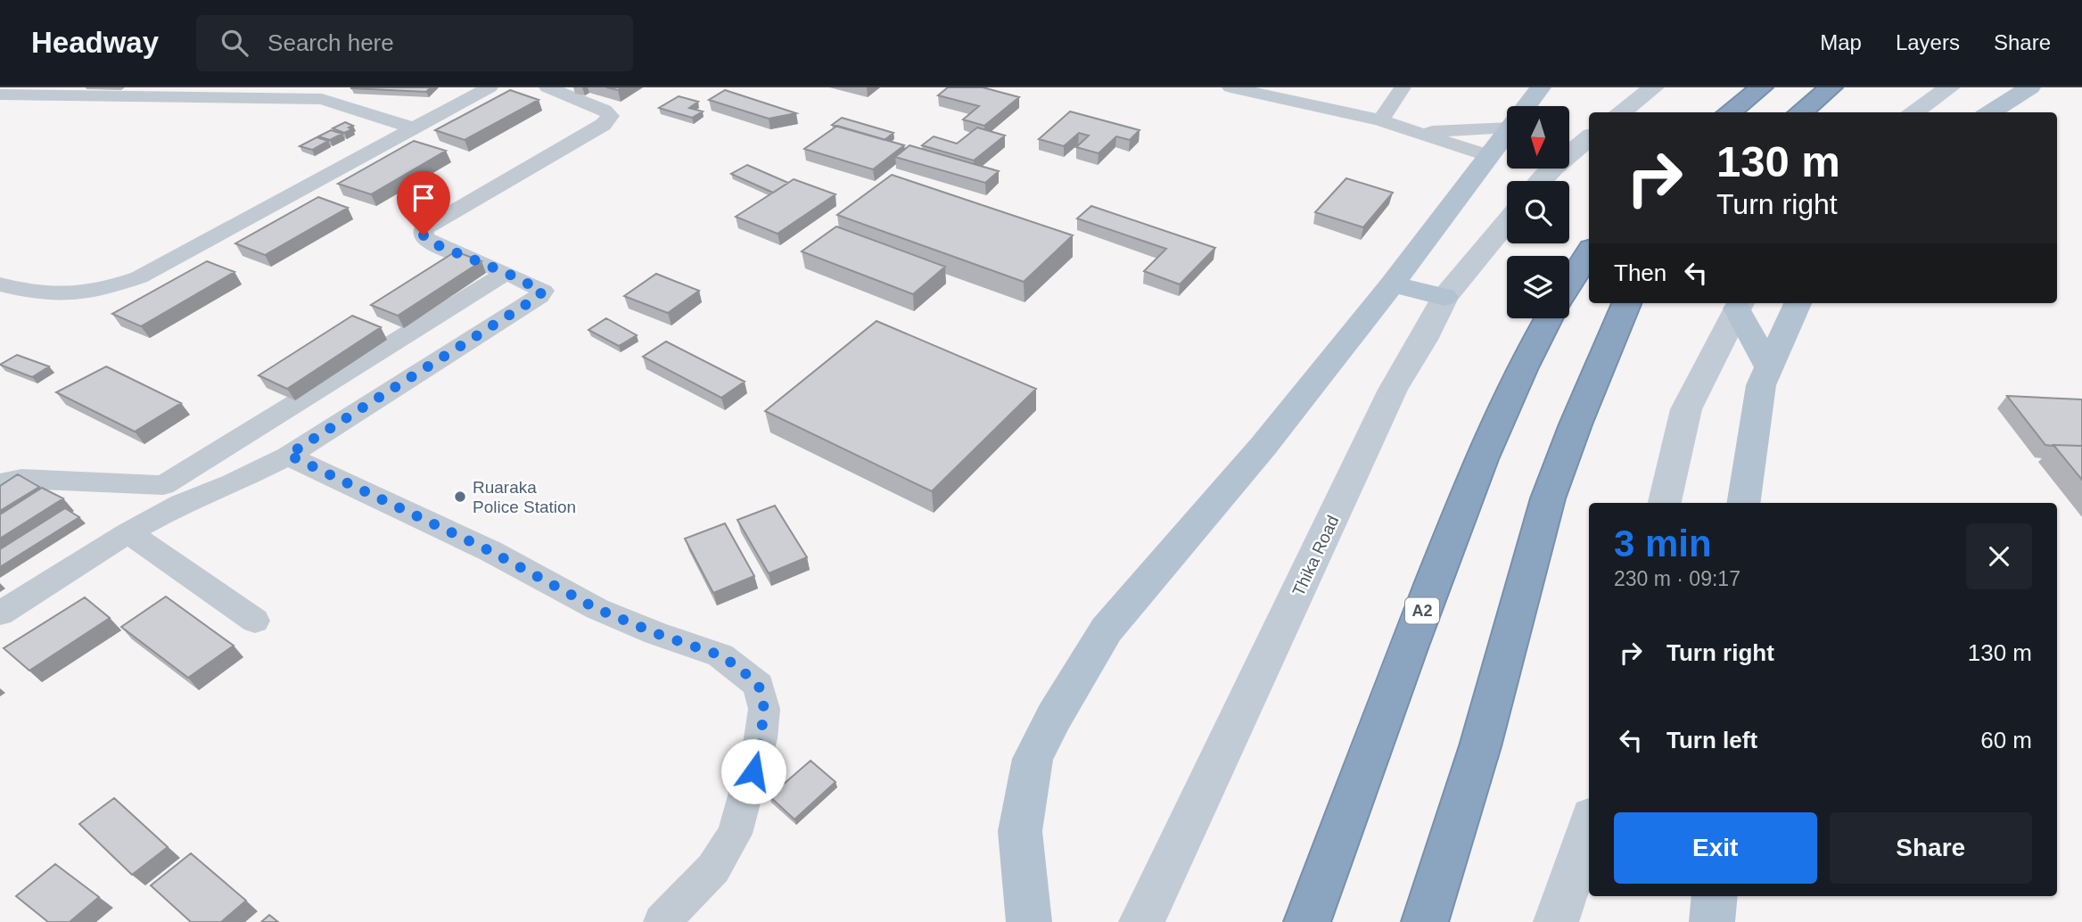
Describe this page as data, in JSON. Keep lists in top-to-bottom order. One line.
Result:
{"streets":{"highway":["A2"],"main road":["Thika Road"]},"places":["Ruaraka Police Station"],"north":"bottom","page":{"header":"Headway","search":"Search here","nav":["Map","Layers","Share"],"turn":["130 m","Turn right"],"then":"Then","heading":["3 min","230 m · 09:17"],"list":[{"name":"Turn right","value":"130 m"},{"name":"Turn left","value":"60 m"}],"buttons":["Exit","Share"]}}
